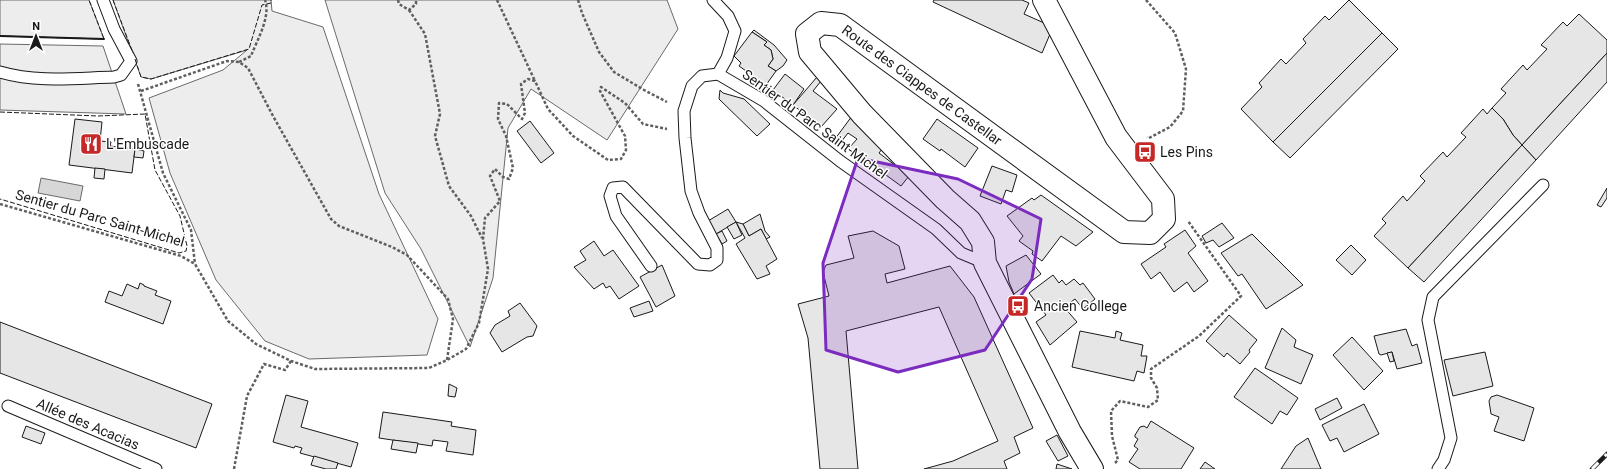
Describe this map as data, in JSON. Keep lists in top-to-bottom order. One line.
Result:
{"streets":{"street":["Route des Ciappes de Castellar"],"lane":["Sentier du Parc Saint-Michel","Allée des Acacias"]},"crossings":[["Route des Ciappes de Castellar","Sentier du Parc Saint-Michel"]],"places":{"restaurant":["L'Embuscade"],"bus stop":["Les Pins","Ancien College"]},"north":"top"}
